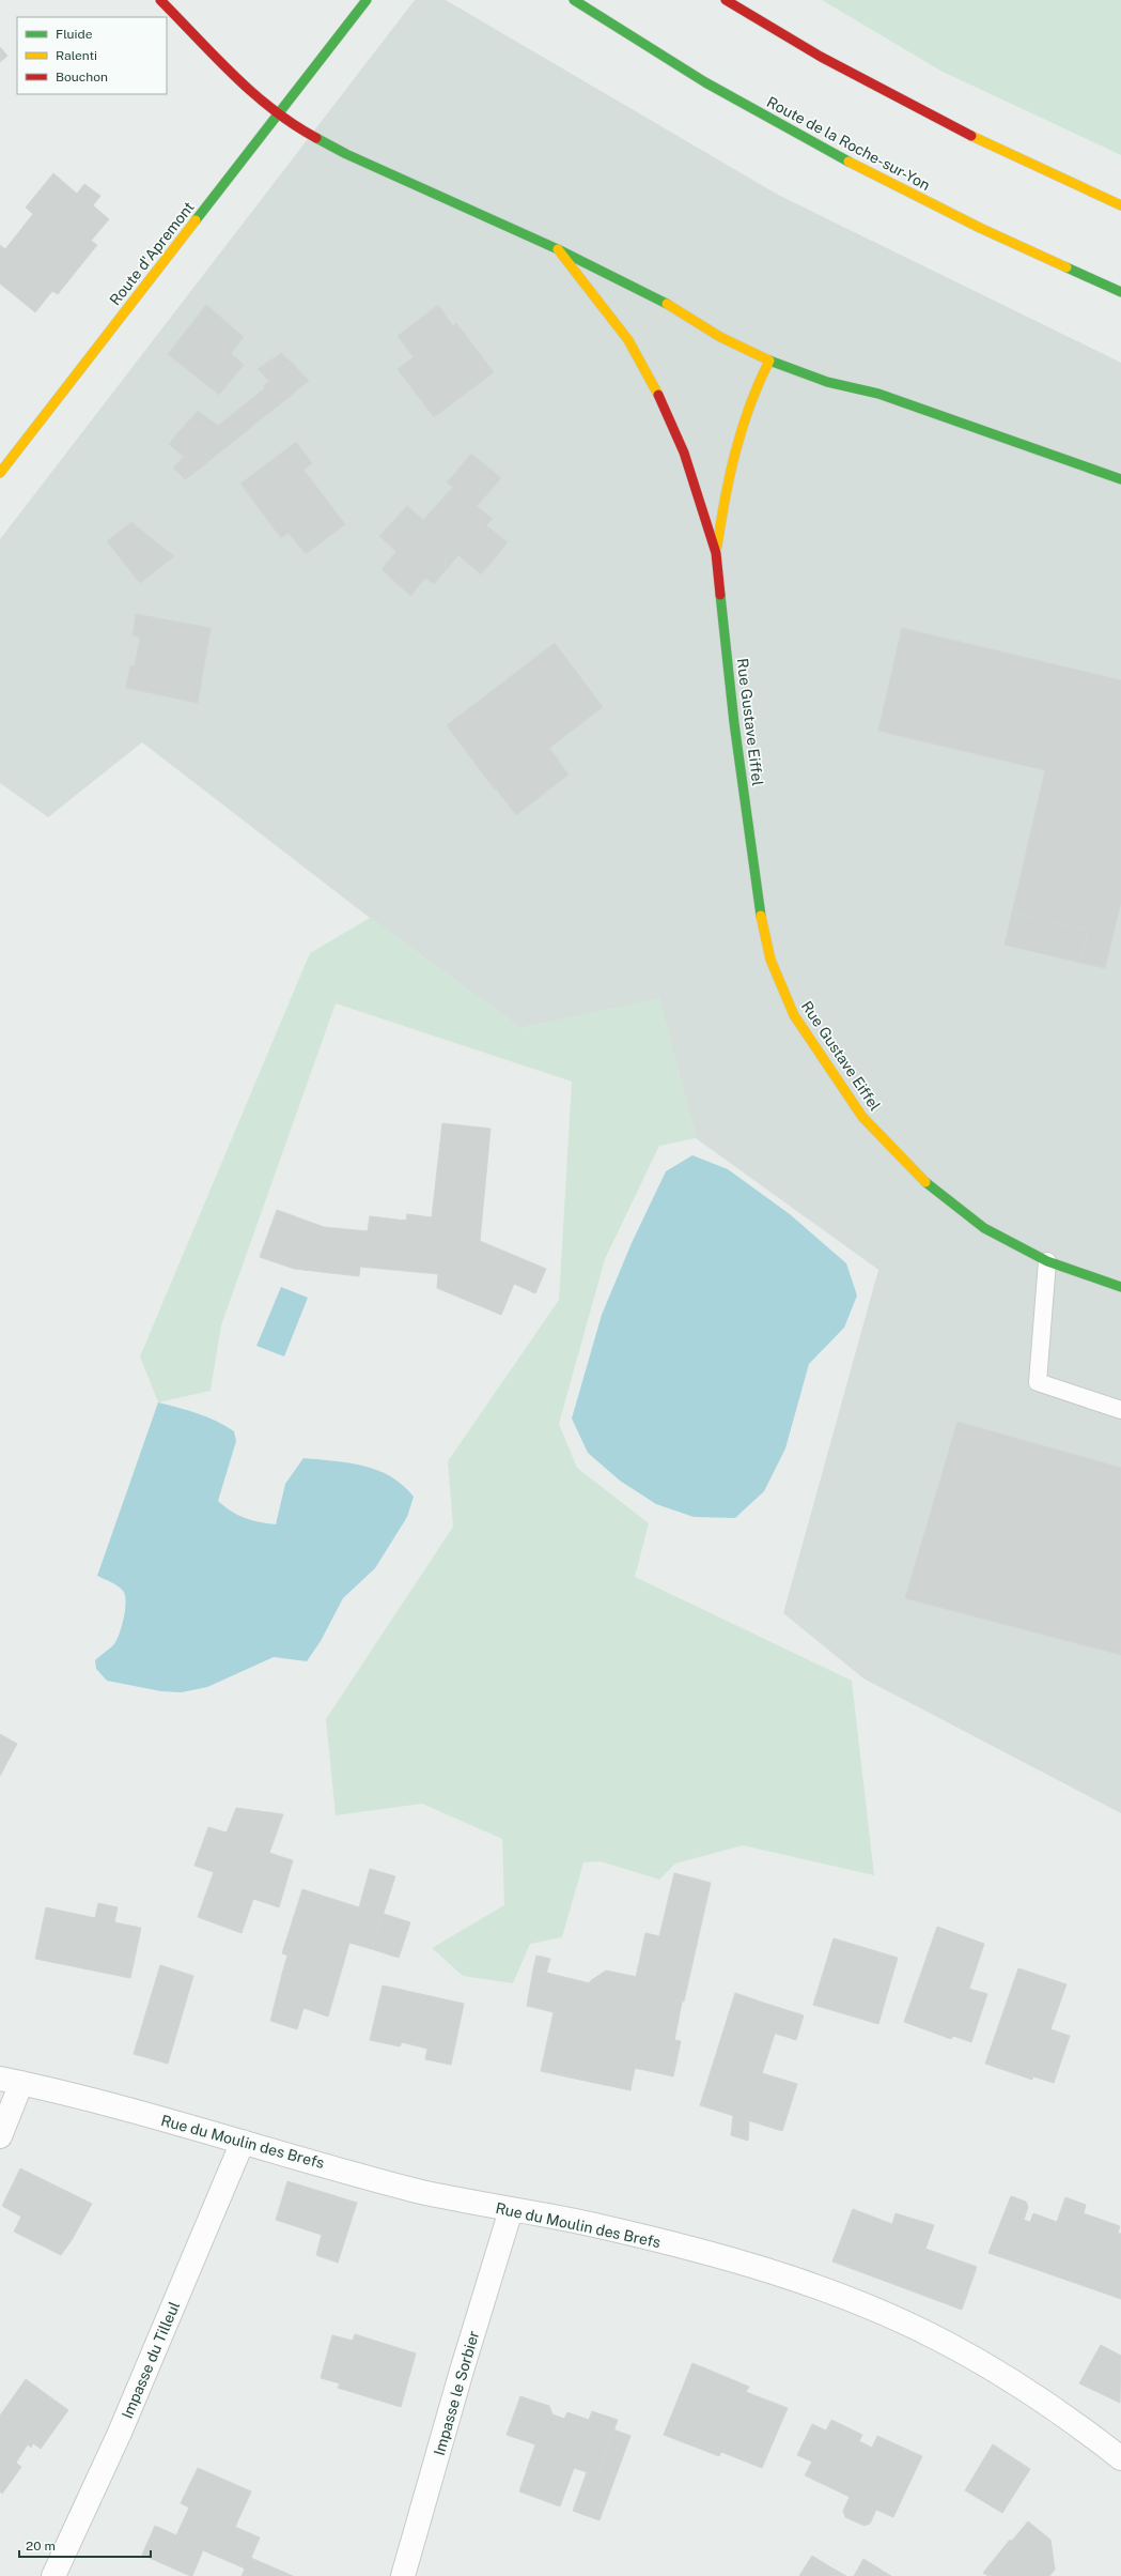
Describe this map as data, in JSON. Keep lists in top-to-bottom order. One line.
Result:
{"streets":{"main road":["Route de la Roche-sur-Yon","Route d'Apremont","Rue Gustave Eiffel"],"street":["Rue du Moulin des Brefs","Impasse du Tilleul","Impasse le Sorbier"]},"crossings":[["Rue du Moulin des Brefs","Impasse du Tilleul"],["Rue du Moulin des Brefs","Impasse le Sorbier"]],"legend":["Fluide","Ralenti","Bouchon"],"scale_bar":"20 m"}
